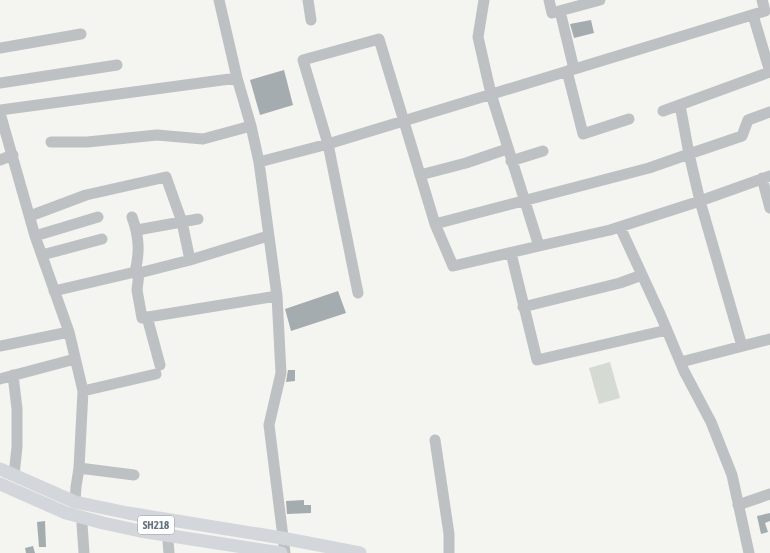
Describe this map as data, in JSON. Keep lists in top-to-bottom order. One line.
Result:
{"streets":{"main road":["SH218"]}}
